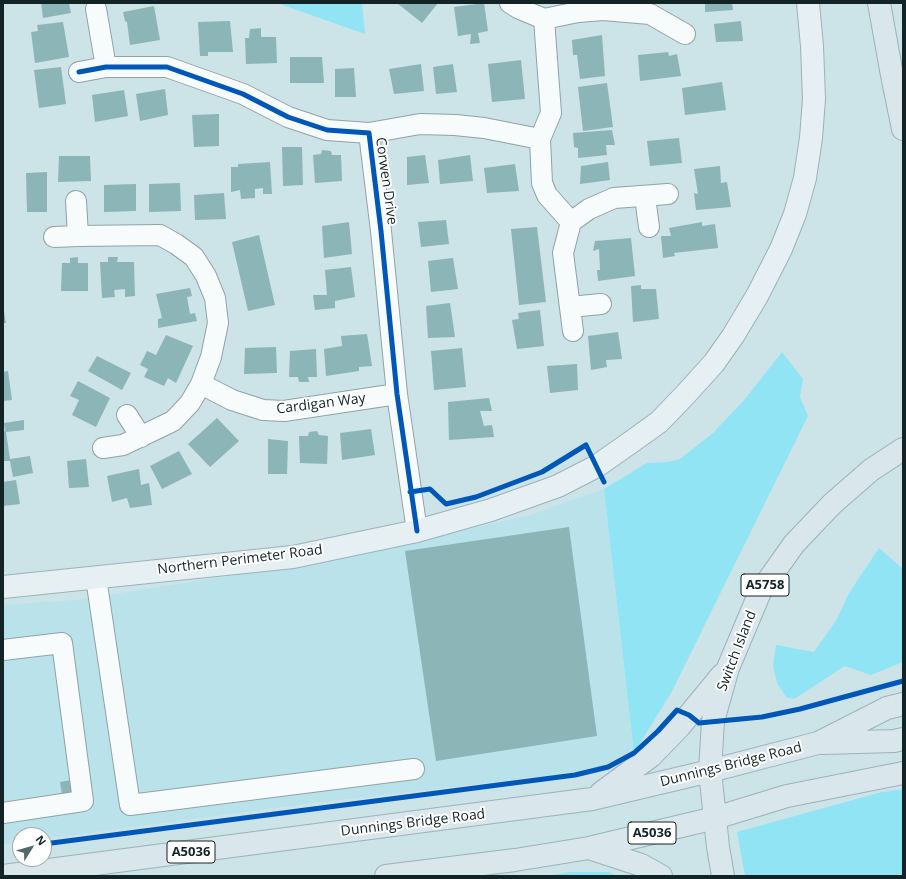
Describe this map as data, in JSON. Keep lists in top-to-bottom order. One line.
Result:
{"streets":{"highway":["A5758","Switch Island","Dunnings Bridge Road","A5036"],"main road":["Northern Perimeter Road"],"street":["Corwen Drive","Cardigan Way"]},"crossings":[["Corwen Drive","Cardigan Way"],["Corwen Drive","Northern Perimeter Road"],["A5758","Switch Island"],["A5758","Dunnings Bridge Road"],["Switch Island","Dunnings Bridge Road"],["Switch Island","A5036"],["Dunnings Bridge Road","A5036"]],"north":"top right"}
